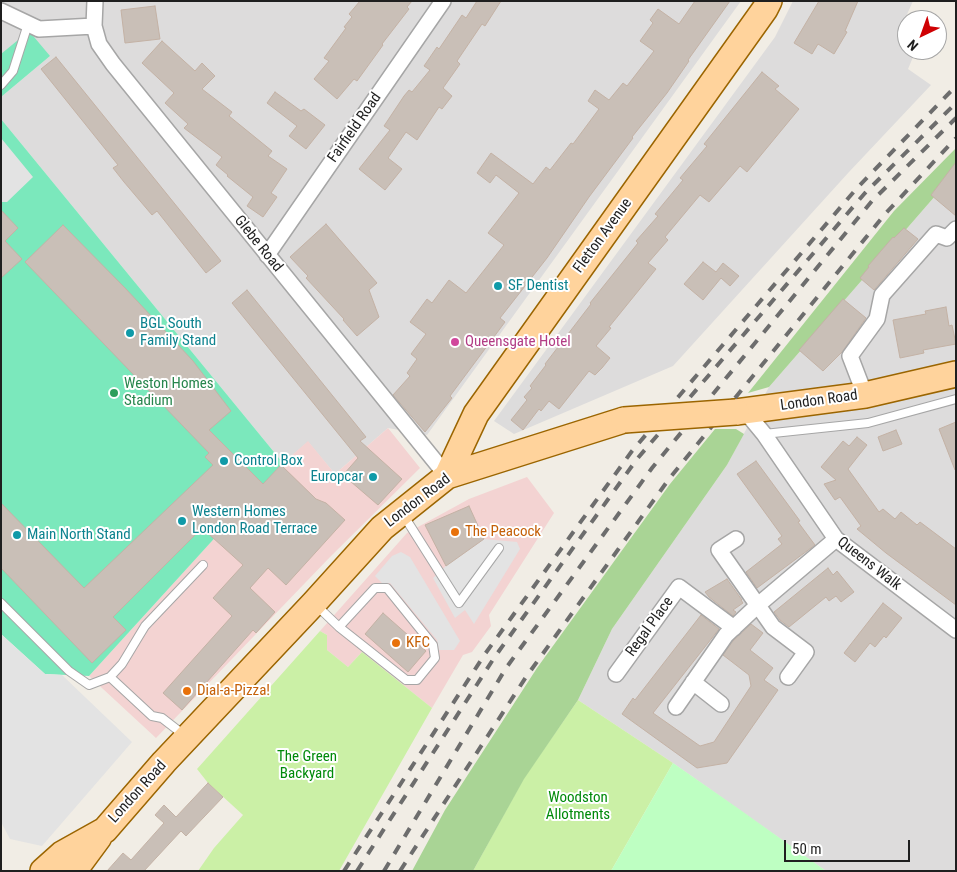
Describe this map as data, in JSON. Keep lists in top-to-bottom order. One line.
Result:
{"streets":{"main road":["Fletton Avenue","London Road"],"street":["Fairfield Road","Glebe Road","Queens Walk","Regal Place"]},"crossings":[["Fairfield Road","Glebe Road"],["Fletton Avenue","Glebe Road"],["Fletton Avenue","London Road"],["Glebe Road","London Road"],["London Road","Queens Walk"]],"parks":["The Green Backyard","Woodston Allotments"],"places":["SF Dentist","BGL South Family Stand","Queensgate Hotel","Weston Homes Stadium","Control Box","Europcar","Western Homes London Road Terrace","The Peacock","Main North Stand","KFC","Dial-a-Pizza!"],"scale_bar":"50 m","north":"bottom left"}
